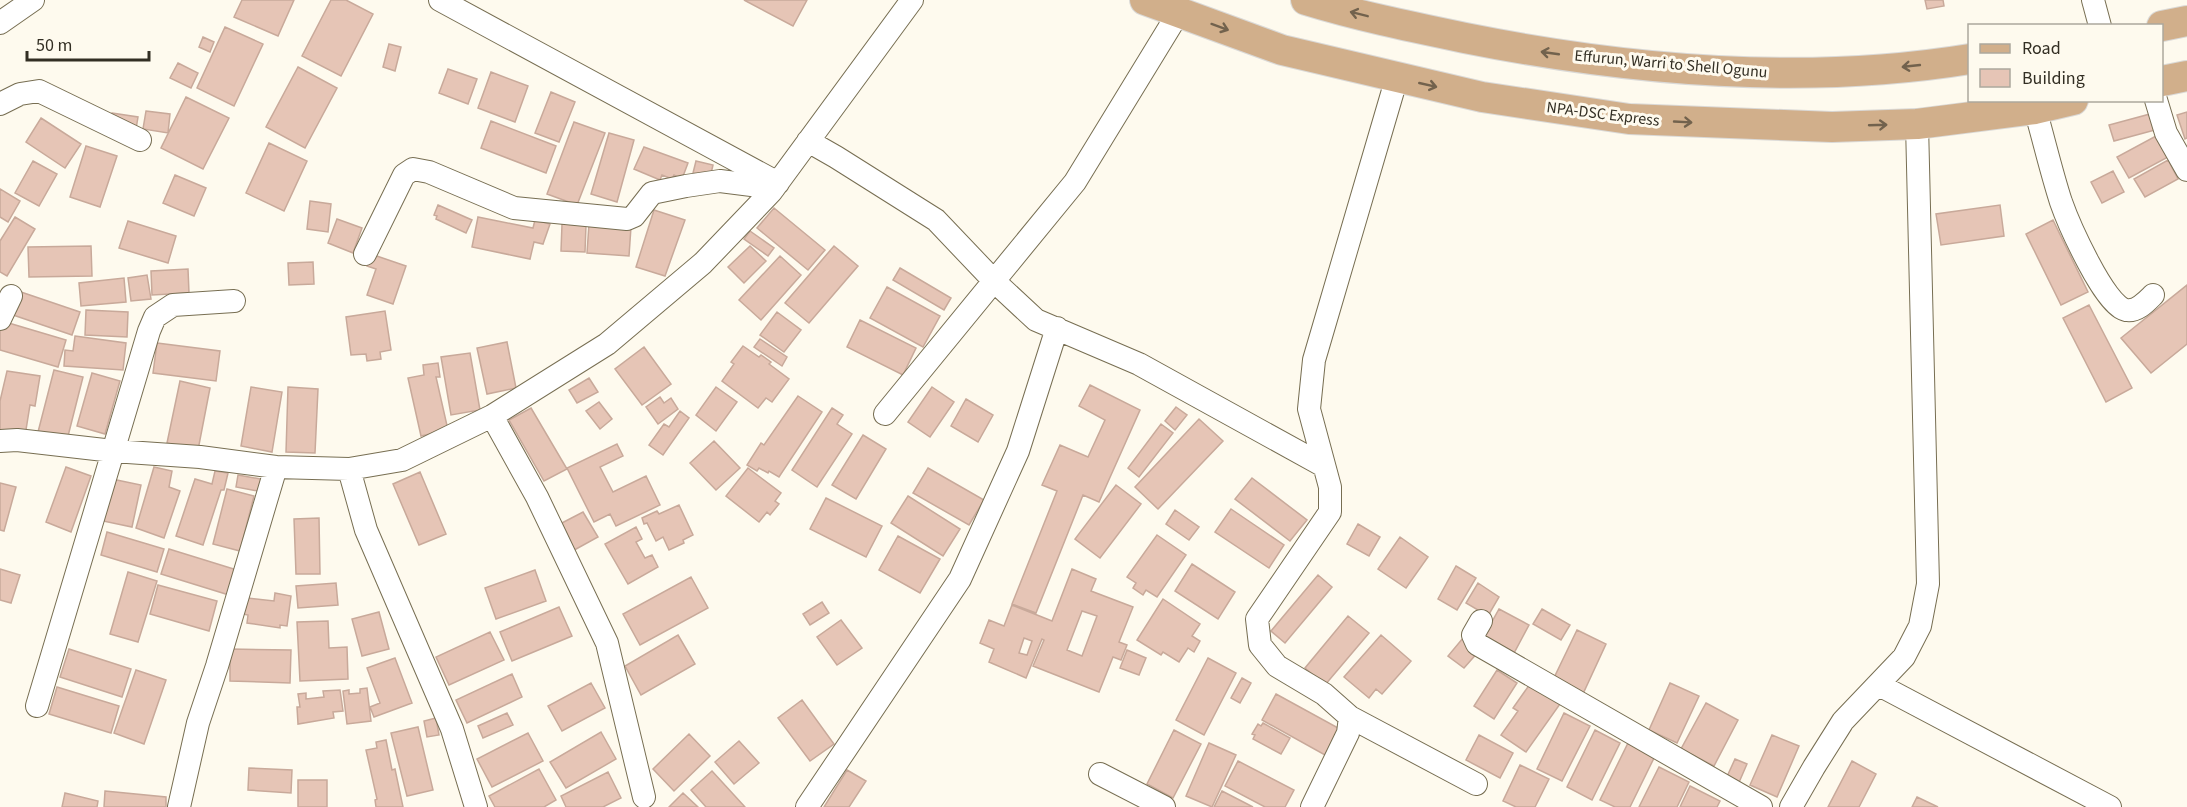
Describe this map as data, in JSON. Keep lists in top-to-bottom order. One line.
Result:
{"streets":{"main road":["Effurun, Warri to Shell Ogunu","NPA-DSC Express"]},"one_way":["Effurun, Warri to Shell Ogunu","NPA-DSC Express"],"legend":["Road","Building"],"scale_bar":"50 m"}
